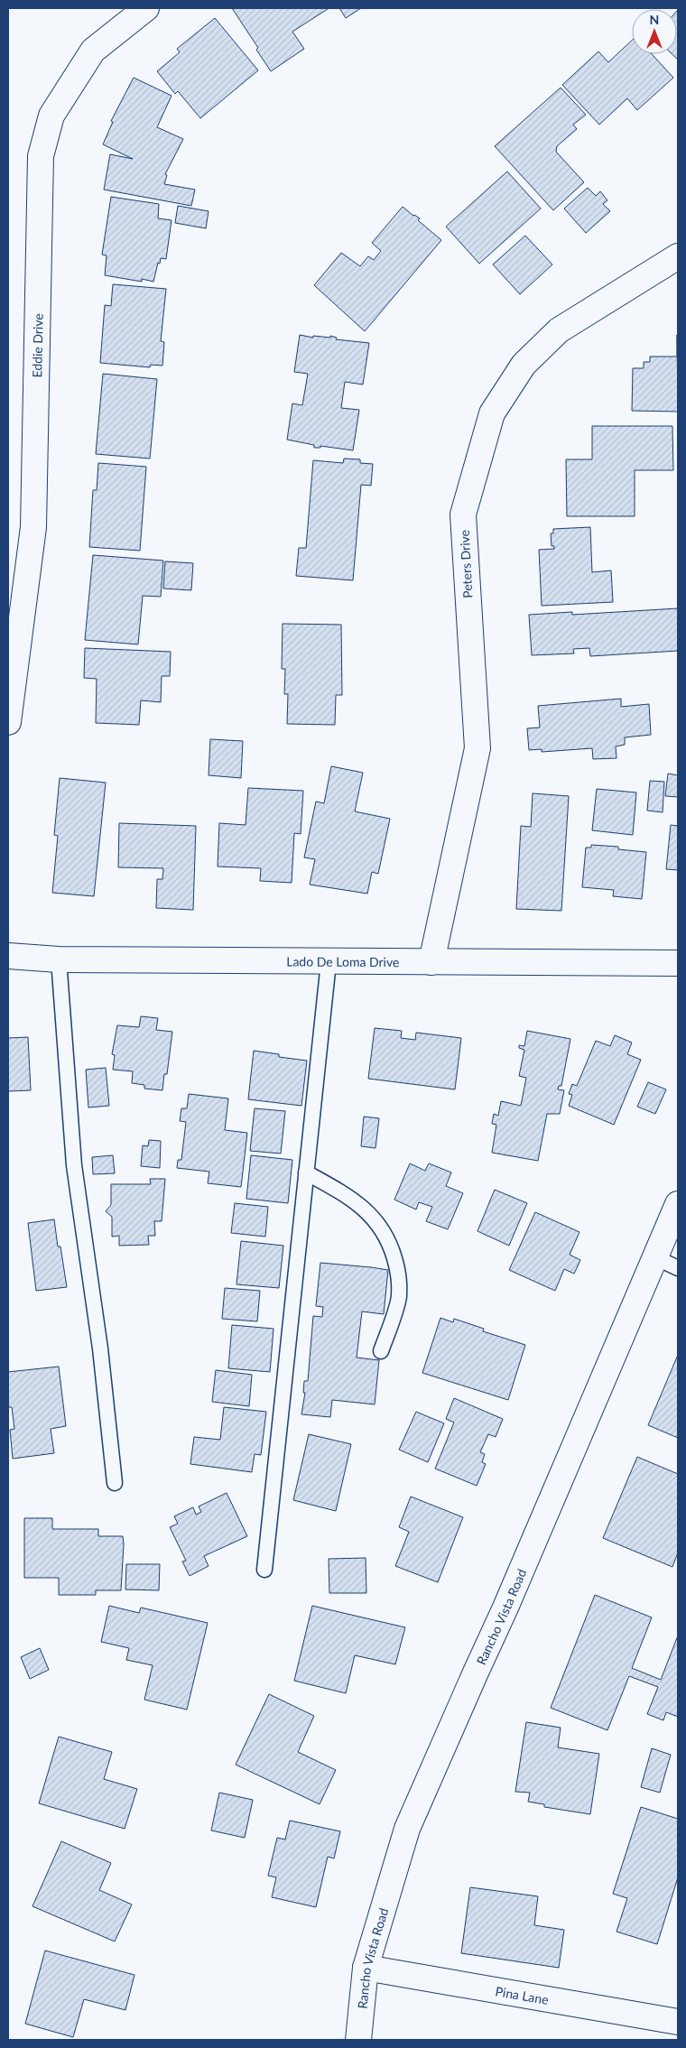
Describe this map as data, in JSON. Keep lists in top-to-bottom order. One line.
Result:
{"streets":{"street":["Eddie Drive","Peters Drive","Lado De Loma Drive","Rancho Vista Road","Pina Lane"]},"crossings":[["Peters Drive","Lado De Loma Drive"],["Rancho Vista Road","Pina Lane"]],"north":"top"}
